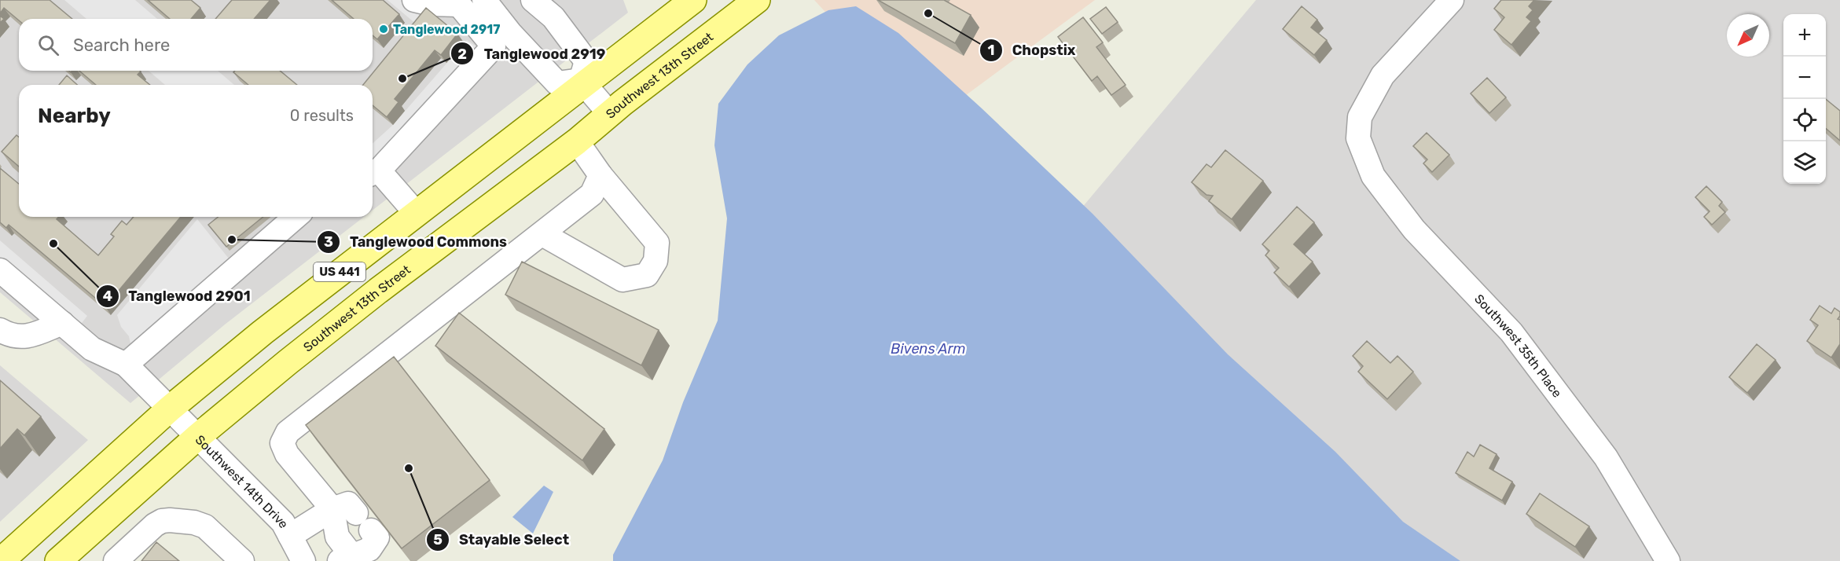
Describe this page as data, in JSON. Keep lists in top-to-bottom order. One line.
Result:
{"streets":{"main road":["Southwest 13th Street","US 441"],"street":["Southwest 35th Place","Southwest 14th Drive"]},"crossings":[["Southwest 13th Street","Southwest 14th Drive"],["US 441","Southwest 14th Drive"]],"water":["Bivens Arm"],"places":["Chopstix","Tanglewood 2917","Tanglewood 2919","Tanglewood Commons","Tanglewood 2901","Stayable Select"],"north":"bottom left","page":{"map_buttons":["+","−"],"search":"Search here","heading":["Nearby","0 results"]}}
